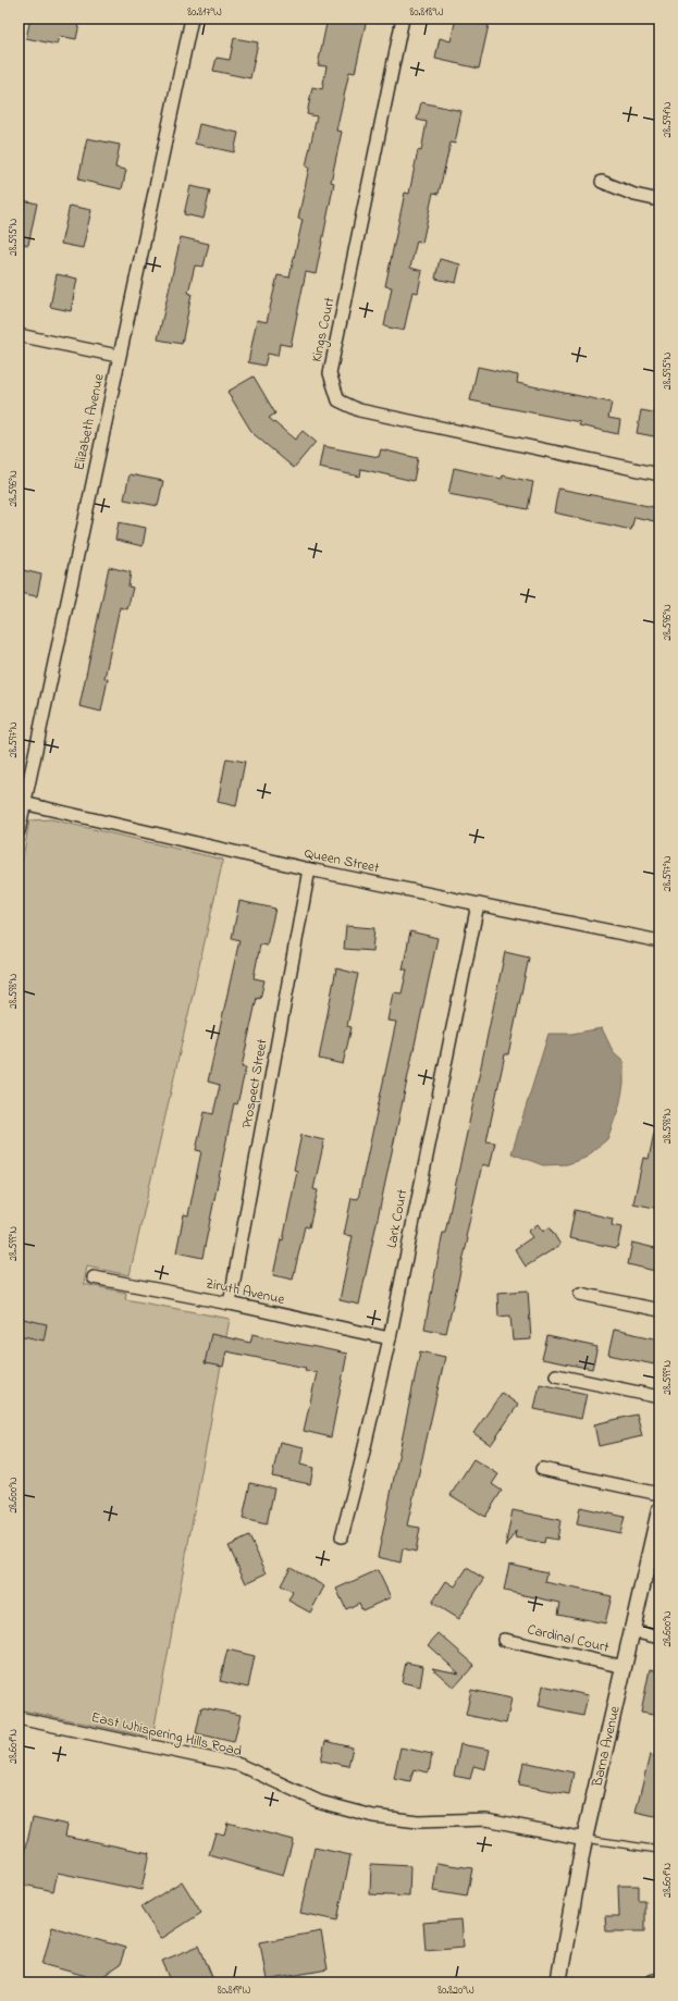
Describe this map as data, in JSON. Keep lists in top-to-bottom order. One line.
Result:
{"streets":{"street":["Kings Court","Elizabeth Avenue","Queen Street","Prospect Street","Lark Court","Ziruth Avenue","Cardinal Court","East Whispering Hills Road","Barna Avenue"]},"crossings":[["Elizabeth Avenue","Queen Street"],["Queen Street","Prospect Street"],["Queen Street","Lark Court"],["Prospect Street","Ziruth Avenue"],["Lark Court","Ziruth Avenue"],["Cardinal Court","Barna Avenue"],["East Whispering Hills Road","Barna Avenue"]],"coordinates":["80.817°W","80.818°W","28.594°N","28.595°N","28.596°N","28.597°N","28.598°N","28.599°N","28.600°N","28.601°N","80.819°W","80.820°W"]}
